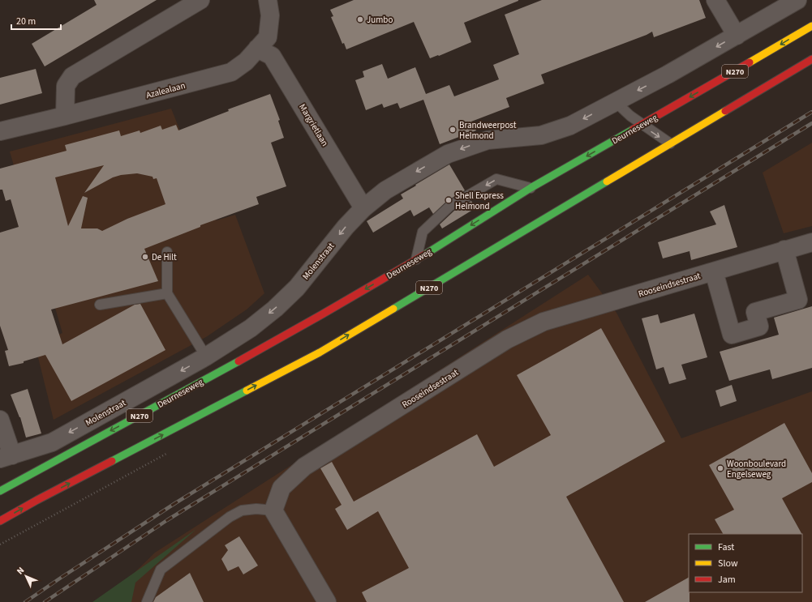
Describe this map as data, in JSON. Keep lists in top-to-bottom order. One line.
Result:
{"streets":{"main road":["N270","Deurneseweg"],"street":["Azalealaan","Margrietlaan","Molenstraat","Rooseindsestraat"]},"crossings":[["Azalealaan","Margrietlaan"],["Margrietlaan","Molenstraat"]],"one_way":["Molenstraat"],"places":["Jumbo","Brandweerpost Helmond","Shell Express Helmond","De Hilt","Woonboulevard Engelseweg"],"legend":["Fast","Slow","Jam"],"scale_bar":"20 m","north":"top left"}
